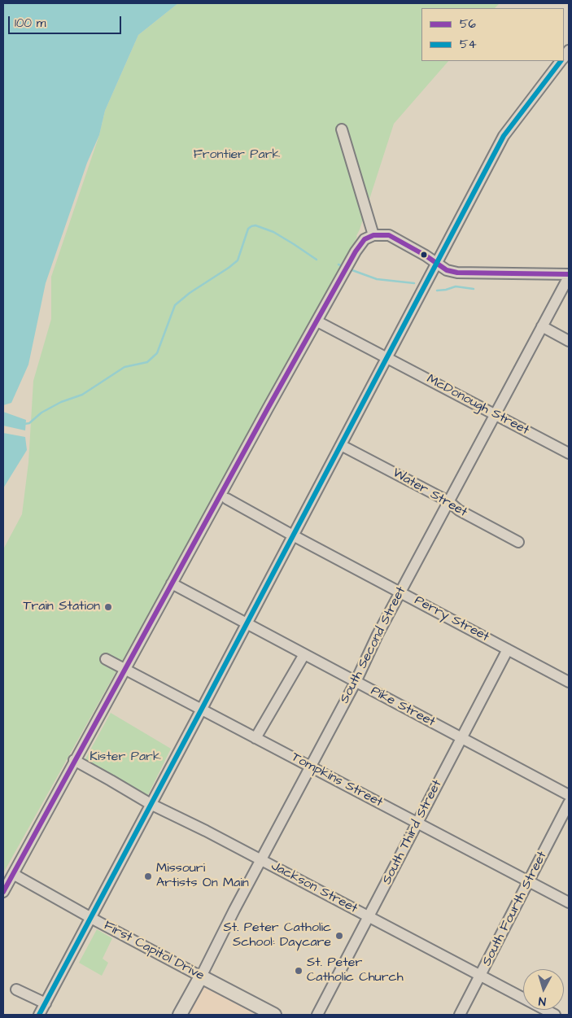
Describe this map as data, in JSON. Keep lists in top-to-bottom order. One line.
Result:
{"streets":{"main road":["South Second Street","First Capitol Drive"],"street":["McDonough Street","Water Street","Perry Street","Pike Street","Tompkins Street","South Third Street","Jackson Street","South Fourth Street"]},"crossings":[["McDonough Street","South Second Street"],["Water Street","South Second Street"],["Perry Street","South Second Street"],["Perry Street","South Third Street"],["South Second Street","Pike Street"],["South Second Street","Tompkins Street"],["South Second Street","Jackson Street"],["South Second Street","First Capitol Drive"],["Pike Street","South Third Street"],["Tompkins Street","South Third Street"],["Tompkins Street","South Fourth Street"],["South Third Street","Jackson Street"],["Jackson Street","South Fourth Street"]],"parks":["Frontier Park","Kister Park"],"places":["Train Station","Missouri Artists On Main","St. Peter Catholic School: Daycare","St. Peter Catholic Church"],"lines":["transit line 54","transit line 56"],"legend":["56","54"],"scale_bar":"100 m","north":"bottom"}
